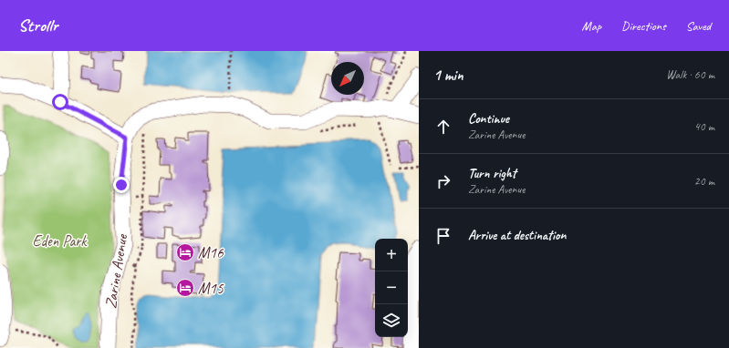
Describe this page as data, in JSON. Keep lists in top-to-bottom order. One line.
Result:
{"streets":{"street":["Zarine Avenue"]},"parks":["Eden Park"],"places":{"hotel":["M16","M15"]},"north":"bottom left","page":{"header":"Strollr","nav":["Map","Directions","Saved"],"heading":["1 min","Walk · 60 m"],"list":[["Continue","Zarine Avenue","40 m"],["Turn right","Zarine Avenue","20 m"],"Arrive at destination"],"map_buttons":["+","−"]}}
